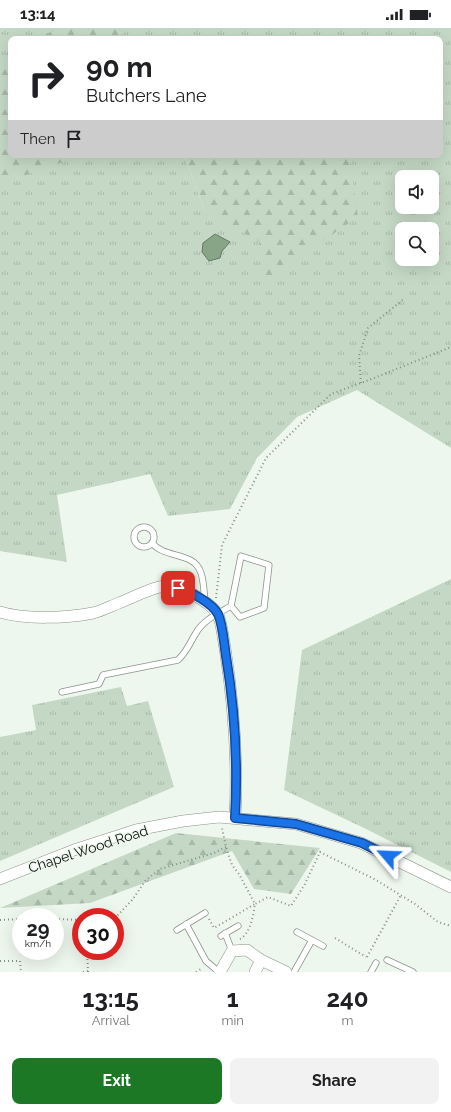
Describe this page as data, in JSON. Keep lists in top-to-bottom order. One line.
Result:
{"streets":{"street":["Chapel Wood Road"]},"page":{"status":"13:14","turn":["90 m","Butchers Lane"],"then":"Then","speed":"29 km/h","limit":"30","eta":["13:15","Arrival","1","min","240","m"],"buttons":["Exit","Share"]}}
